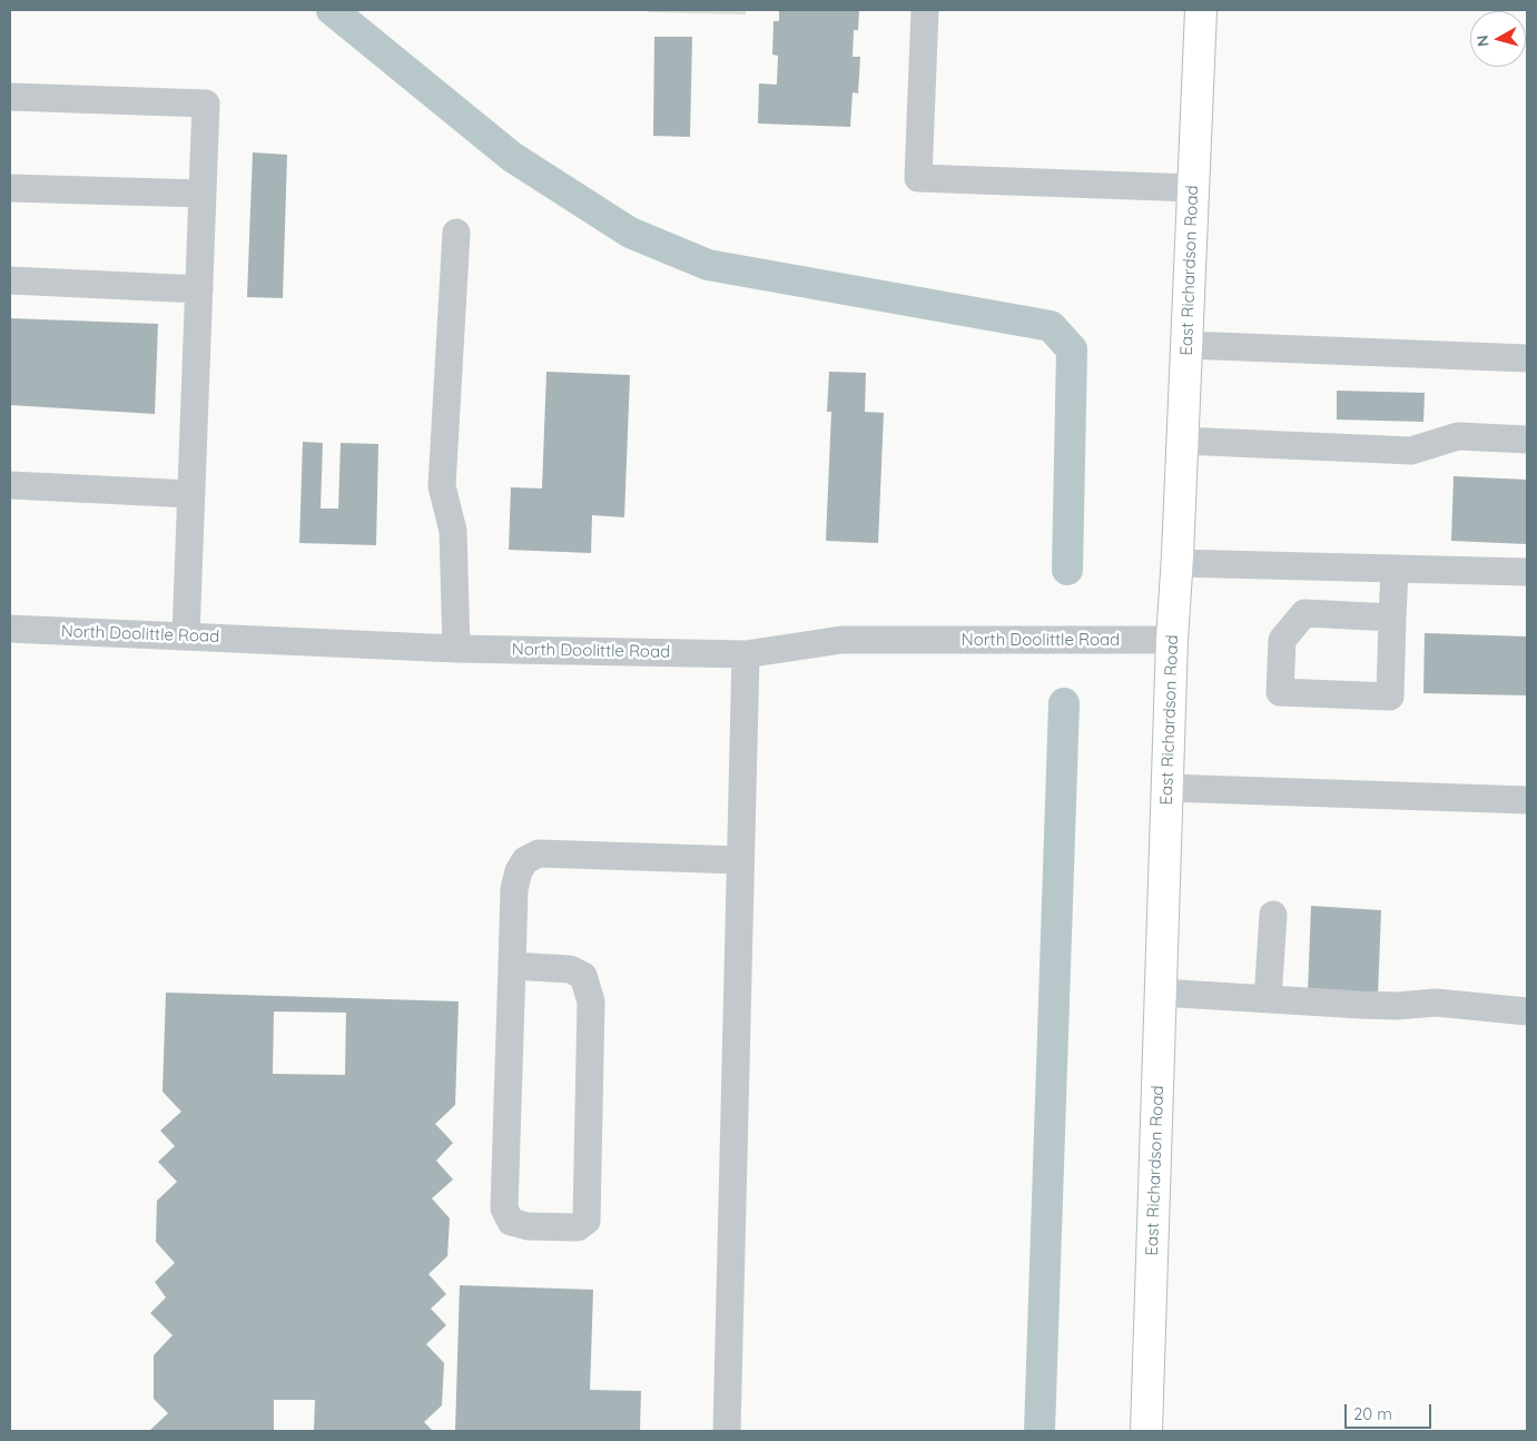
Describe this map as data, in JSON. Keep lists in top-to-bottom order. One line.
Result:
{"streets":{"main road":["East Richardson Road"],"street":["North Doolittle Road"]},"crossings":[["East Richardson Road","North Doolittle Road"]],"scale_bar":"20 m","north":"left"}
